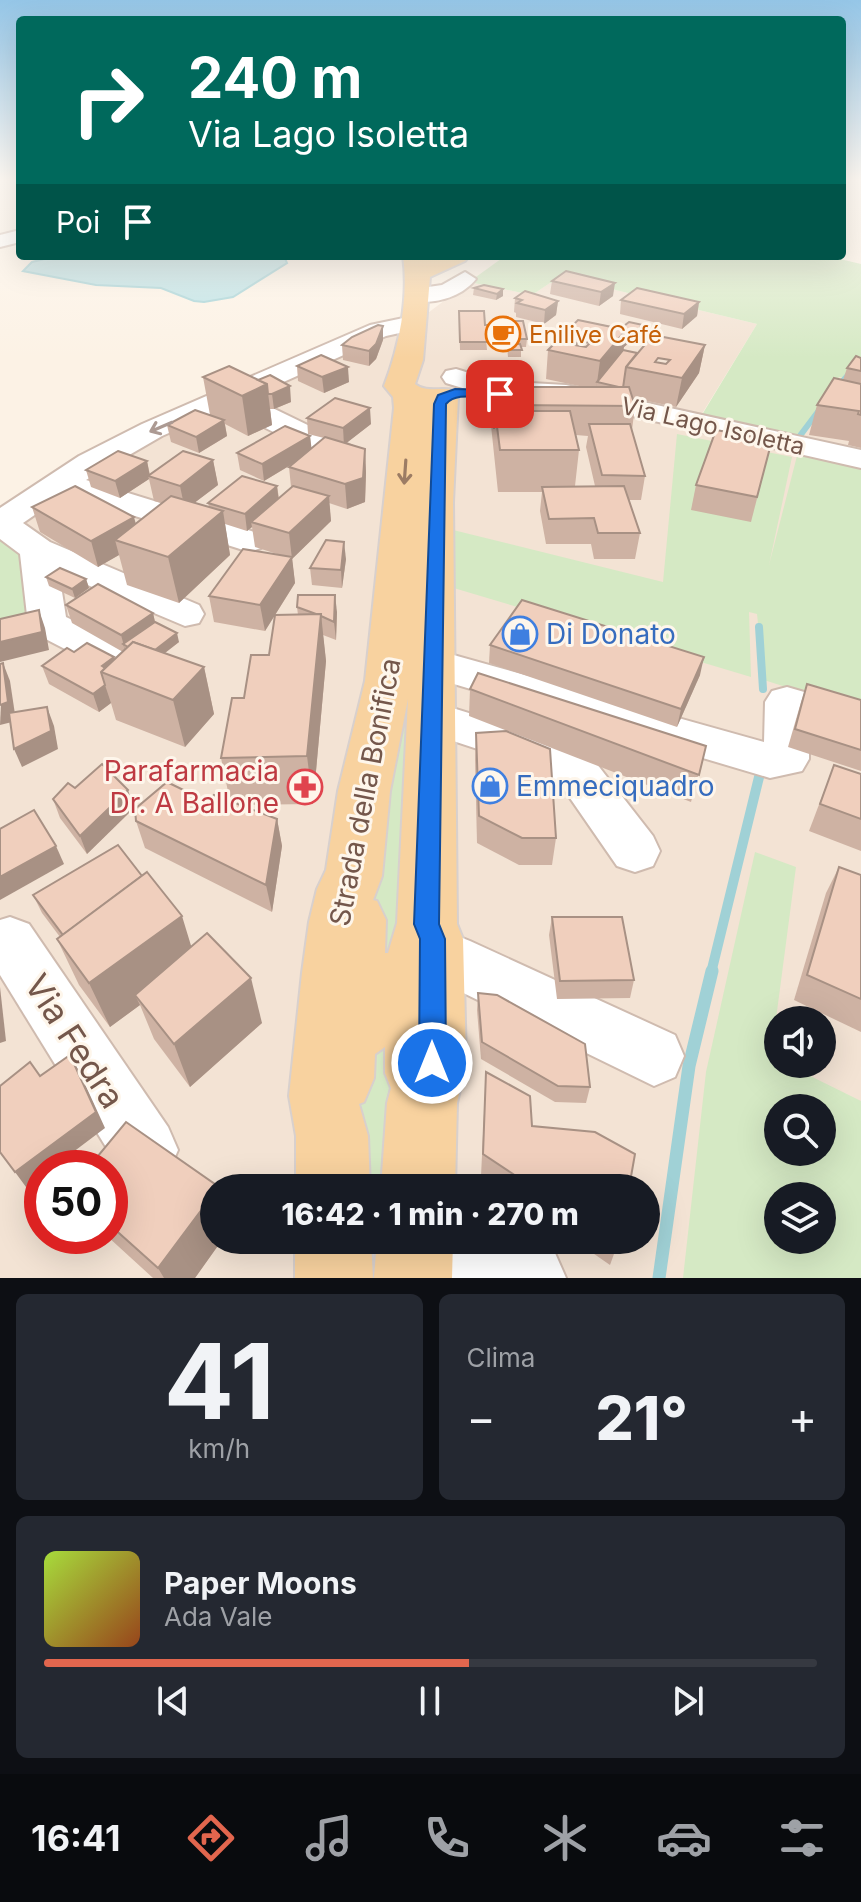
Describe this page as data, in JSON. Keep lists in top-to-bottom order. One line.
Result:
{"streets":{"main road":["Strada della Bonifica"],"street":["Via Lago Isoletta","Via Fedra"]},"crossings":[["Via Lago Isoletta","Strada della Bonifica"]],"places":{"cafe":["Enilive Café"],"shop":["Di Donato","Emmeciquadro"],"pharmacy":["Parafarmacia Dr. A Ballone"]},"page":{"turn":["240 m","Via Lago Isoletta"],"then":"Poi","limit":"50","trip":"16:42 · 1 min · 270 m","tile":[["41","km/h"],"Clima"],"heat":["−","21°","+"],"song":["Paper Moons","Ada Vale"],"tabs":"16:41"}}
